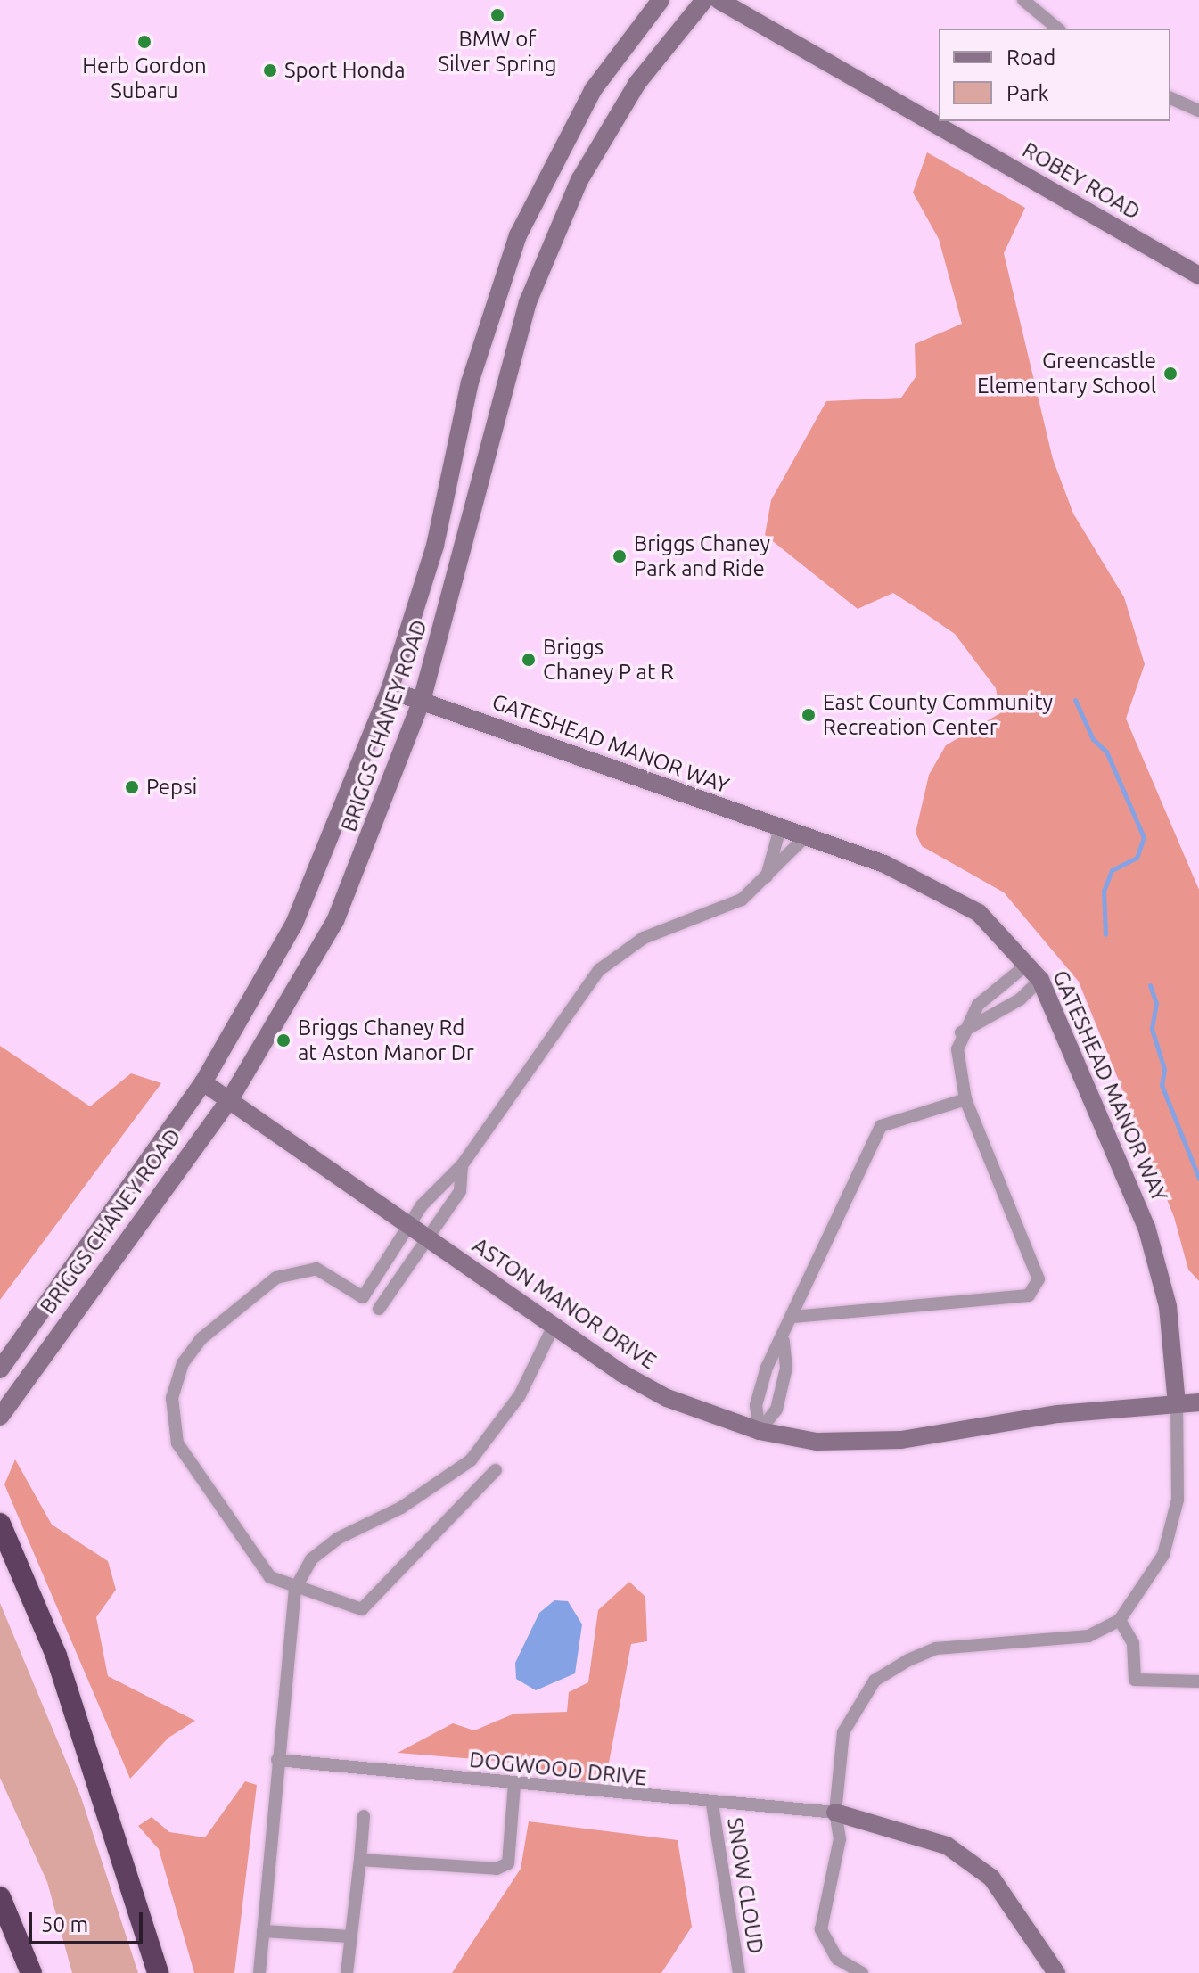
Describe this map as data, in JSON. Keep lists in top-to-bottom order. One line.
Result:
{"streets":{"main road":["ROBEY ROAD","BRIGGS CHANEY ROAD","GATESHEAD MANOR WAY","ASTON MANOR DRIVE"],"street":["DOGWOOD DRIVE","SNOW CLOUD"]},"crossings":[["BRIGGS CHANEY ROAD","GATESHEAD MANOR WAY"],["BRIGGS CHANEY ROAD","ASTON MANOR DRIVE"],["GATESHEAD MANOR WAY","ASTON MANOR DRIVE"],["DOGWOOD DRIVE","SNOW CLOUD"]],"places":["BMW of Silver Spring","Herb Gordon Subaru","Sport Honda","Greencastle Elementary School","Briggs Chaney Park and Ride","Briggs Chaney P at R","East County Community Recreation Center","Pepsi","Briggs Chaney Rd at Aston Manor Dr"],"legend":["Road","Park"],"scale_bar":"50 m"}
